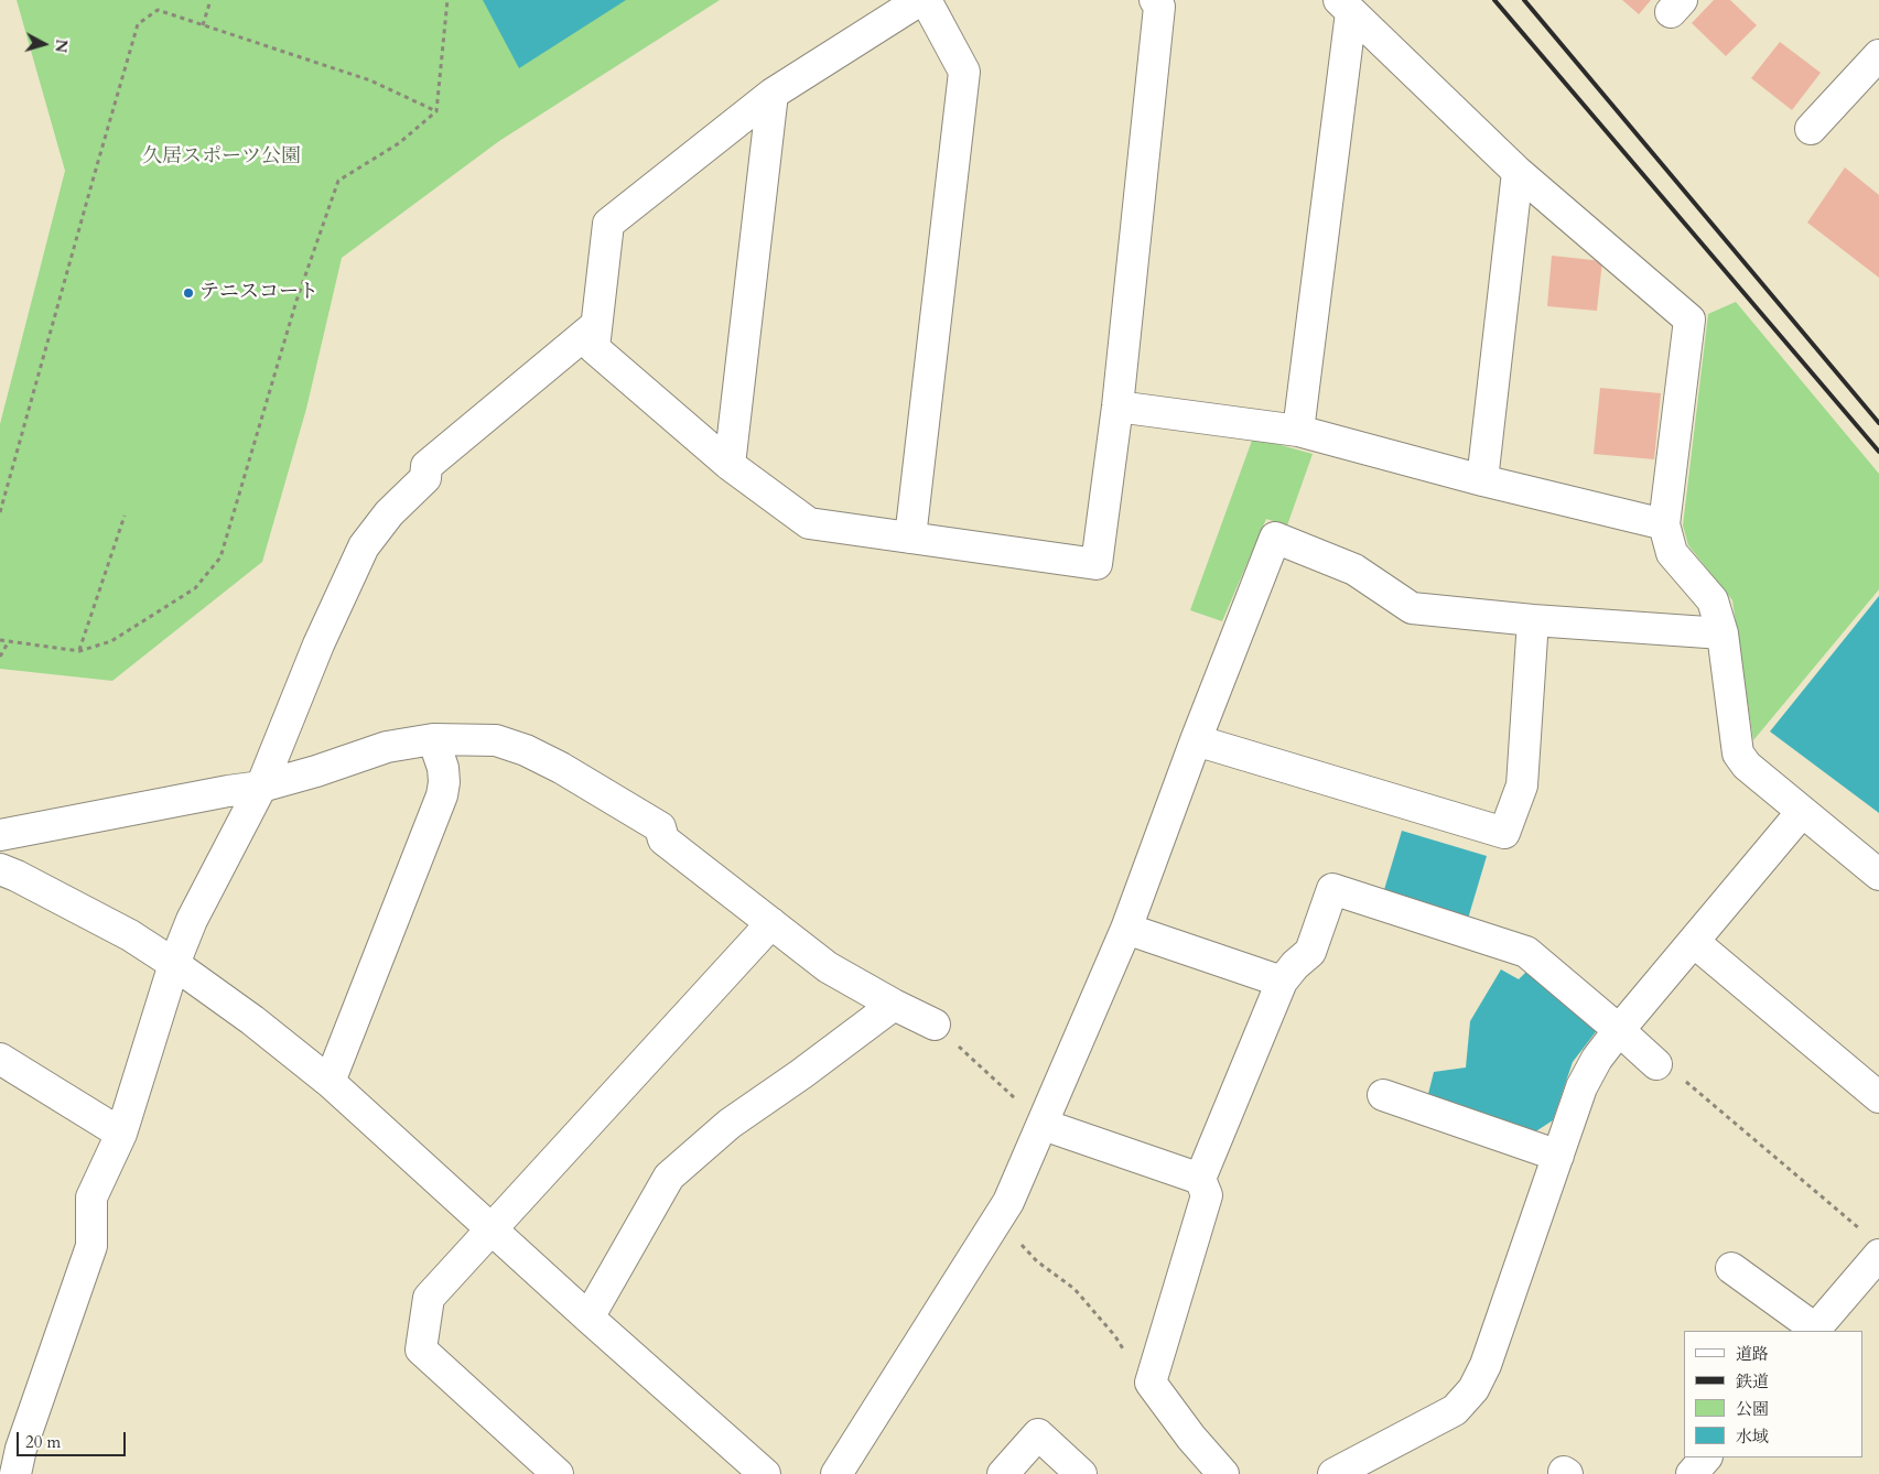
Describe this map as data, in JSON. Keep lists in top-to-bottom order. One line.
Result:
{"parks":["久居スポーツ公園"],"places":["テニスコート"],"legend":["道路","鉄道","公園","水域"],"scale_bar":"20 m","north":"right"}
